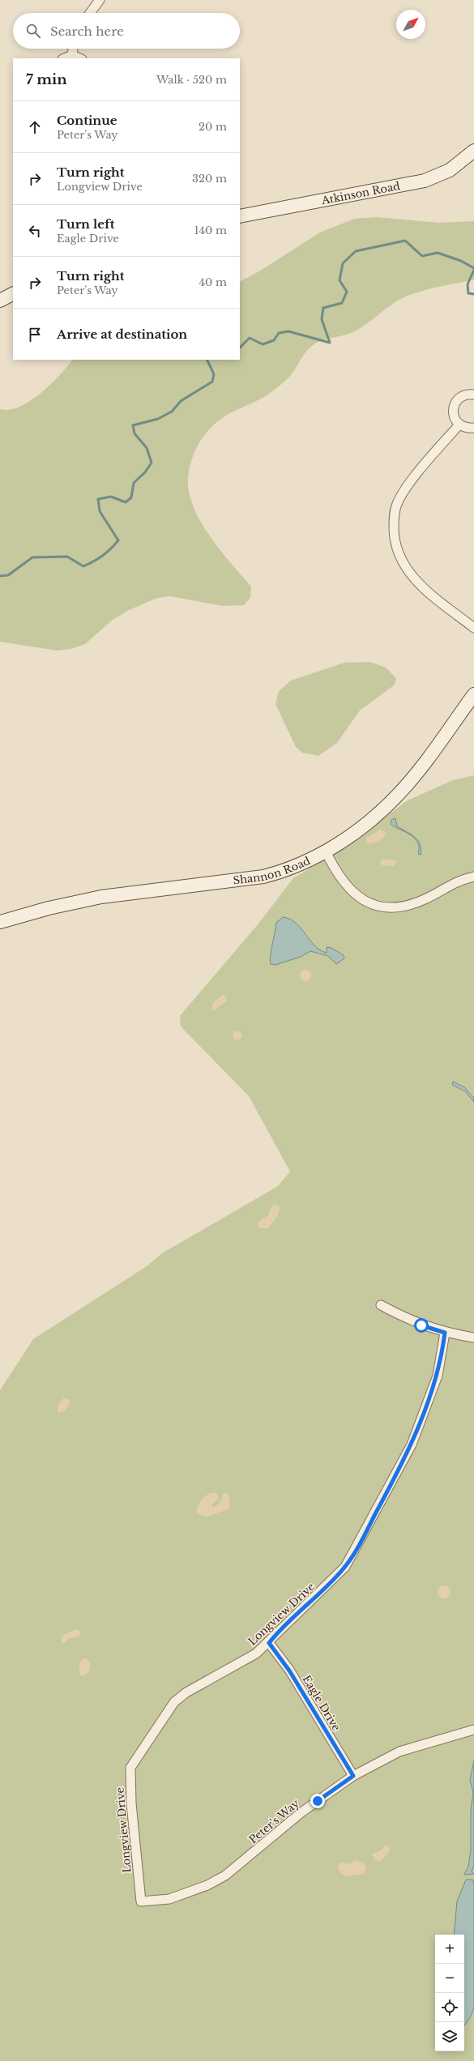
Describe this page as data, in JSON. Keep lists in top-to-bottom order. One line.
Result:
{"streets":{"street":["Atkinson Road","Shannon Road","Longview Drive","Eagle Drive","Peter's Way"]},"crossings":[["Longview Drive","Eagle Drive"],["Longview Drive","Peter's Way"],["Eagle Drive","Peter's Way"]],"north":"top right","page":{"search":"Search here","heading":["7 min","Walk · 520 m"],"list":[["Continue","Peter's Way","20 m"],["Turn right","Longview Drive","320 m"],["Turn left","Eagle Drive","140 m"],["Turn right","Peter's Way","40 m"],"Arrive at destination"],"map_buttons":["+","−"]}}
